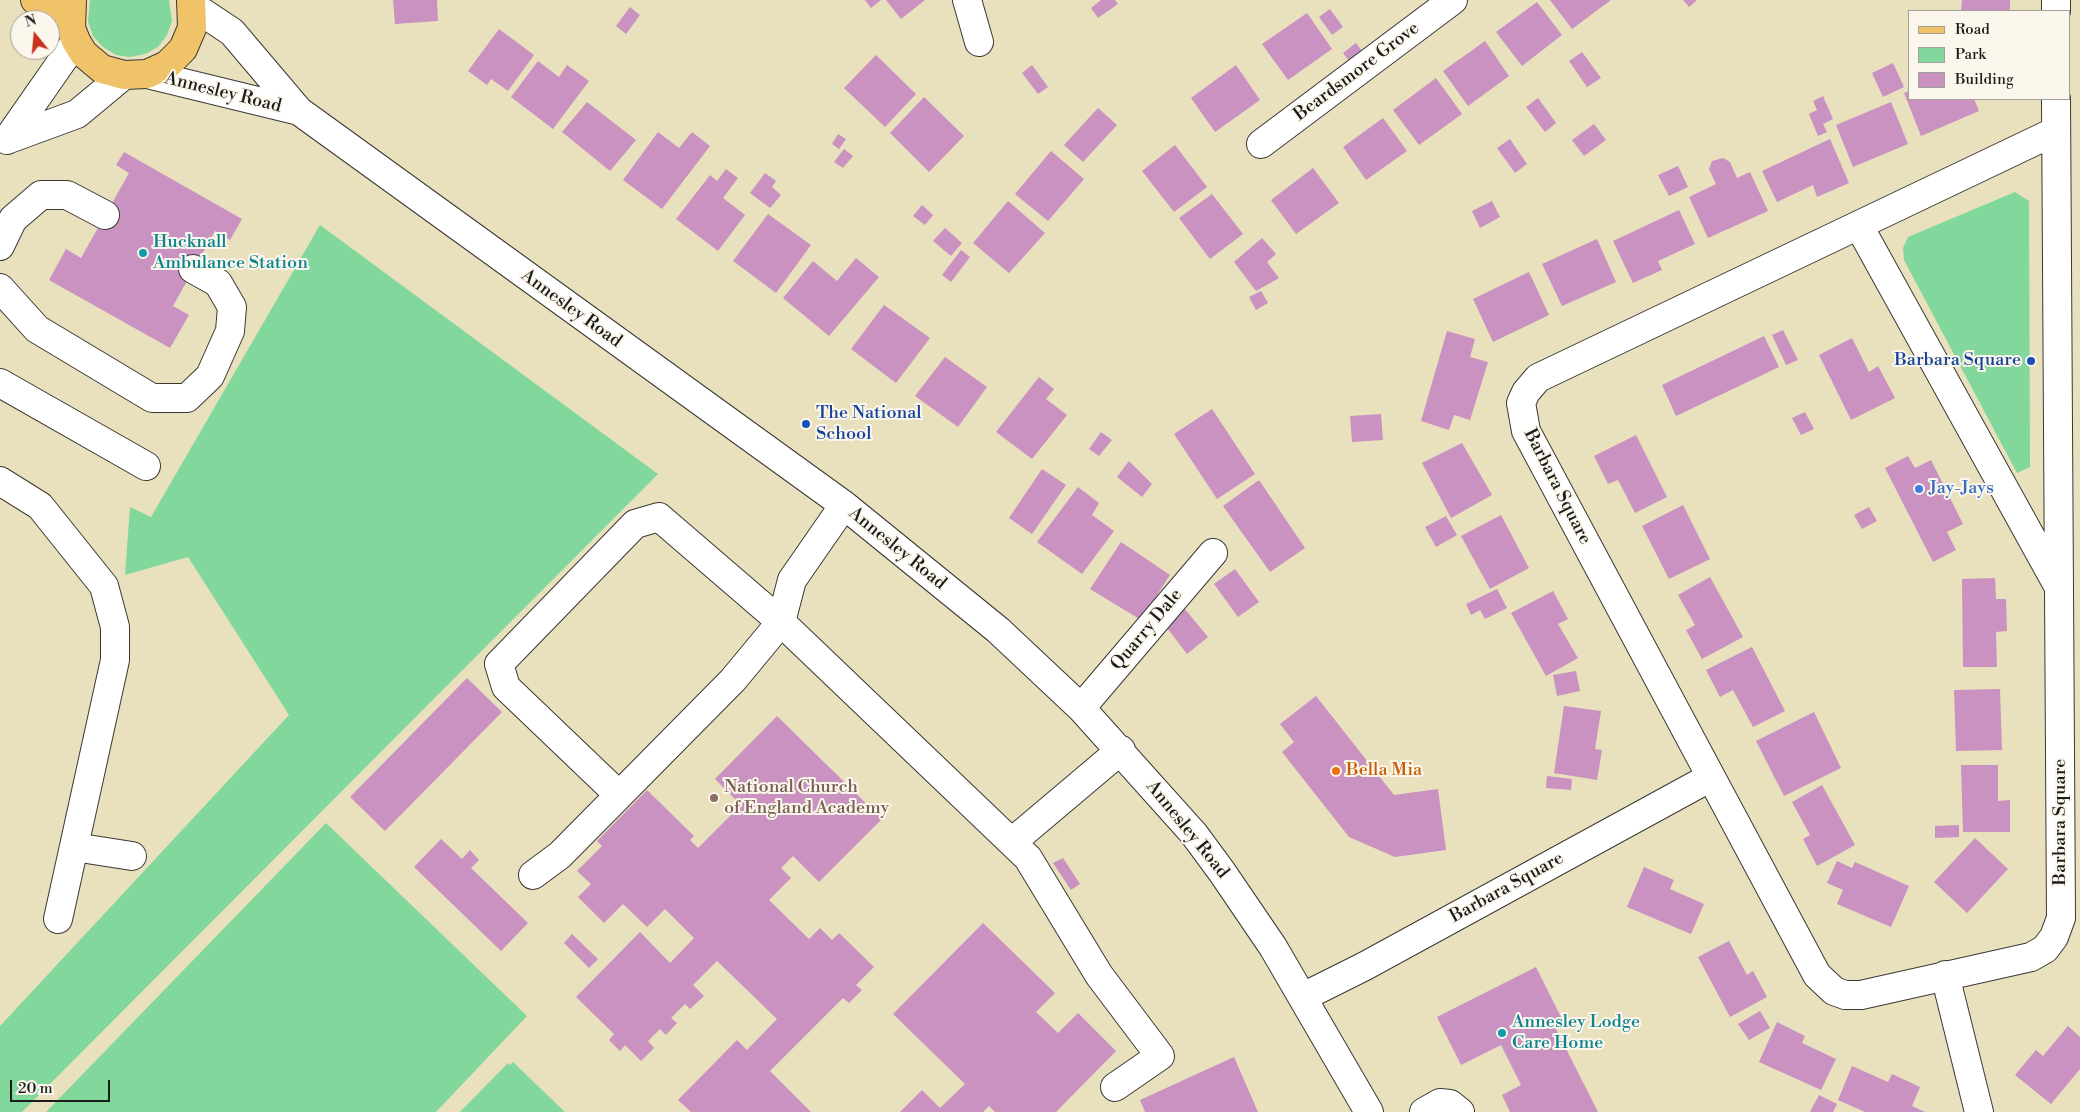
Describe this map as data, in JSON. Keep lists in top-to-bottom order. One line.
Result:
{"streets":{"street":["Beardsmore Grove","Annesley Road","Barbara Square","Quarry Dale"]},"crossings":[["Annesley Road","Barbara Square"],["Annesley Road","Quarry Dale"]],"places":["Hucknall Ambulance Station","Barbara Square","The National School","Jay-Jays","Bella Mia","National Church of England Academy","Annesley Lodge Care Home"],"legend":["Road","Park","Building"],"scale_bar":"20 m","north":"top"}
